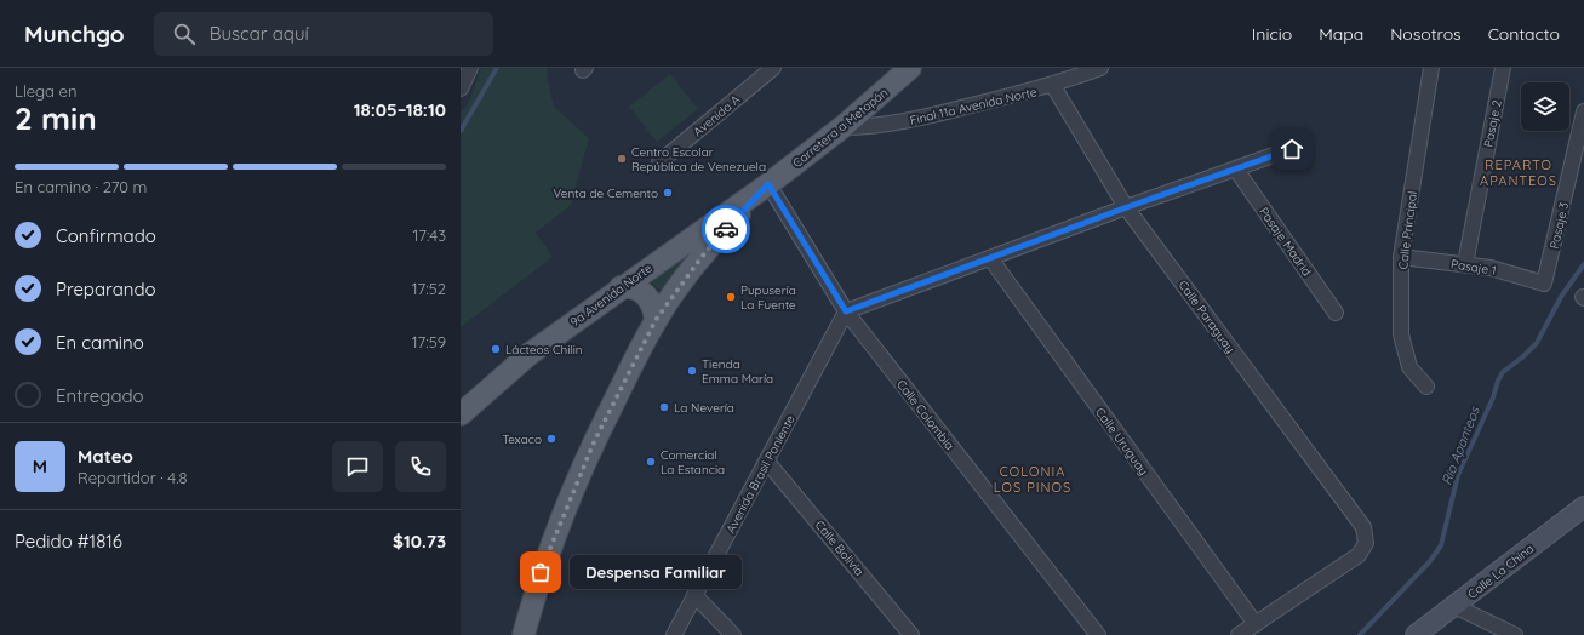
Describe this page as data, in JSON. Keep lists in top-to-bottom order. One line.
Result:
{"streets":{"main road":["Carretera a Metapán","9a Avenida Norte","Calle La China"],"street":["Final 11a Avenida Norte","Avenida A","Pasaje 2","Pasaje 3","Calle Principal","Pasaje Madrid","Pasaje 1","Calle Paraguay","Calle Colombia","Calle Uruguay","Avenida Brasil Poniente","Calle Bolivia"]},"crossings":[["Final 11a Avenida Norte","Carretera a Metapán"],["Final 11a Avenida Norte","Calle Paraguay"],["Pasaje 2","Pasaje 1"],["Carretera a Metapán","9a Avenida Norte"],["Carretera a Metapán","Calle Colombia"],["Pasaje 3","Pasaje 1"],["Calle Principal","Pasaje 1"],["9a Avenida Norte","Calle Colombia"],["Calle Paraguay","Calle Uruguay"],["Calle Colombia","Avenida Brasil Poniente"],["Avenida Brasil Poniente","Calle Bolivia"]],"districts":["REPARTO APANTEOS","COLONIA LOS PINOS"],"water":["Río Apanteos"],"places":["Centro Escolar República de Venezuela","Venta de Cemento","Pupusería La Fuente","Lácteos Chilin","Tienda Emma María","La Nevería","Texaco","Comercial La Estancia","Despensa Familiar"],"page":{"header":"Munchgo","search":"Buscar aquí","nav":["Inicio","Mapa","Nosotros","Contacto"],"heading":["2 min","Llega en","18:05–18:10"],"panel":["Mateo","Repartidor · 4.8","Pedido #1816","$10.73"],"bar":"En camino · 270 m","list":[["Confirmado","17:43"],["Preparando","17:52"],["En camino","17:59"],"Entregado"],"round":"M","bubble":"Despensa Familiar"}}
